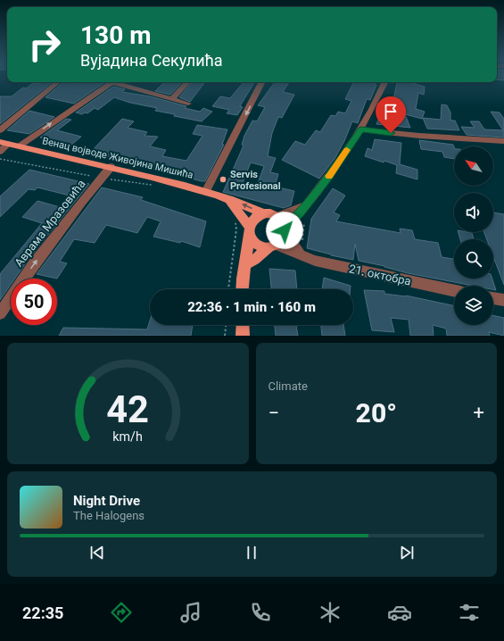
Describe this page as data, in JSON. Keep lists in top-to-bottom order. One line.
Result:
{"streets":{"main road":["Венац војводе Живојина Мишића"],"street":["Аврама Мразовића","21. октобра"]},"crossings":[["Венац војводе Живојина Мишића","Аврама Мразовића"],["Венац војводе Живојина Мишића","21. октобра"]],"one_way":["Аврама Мразовића"],"places":["Servis Profesional"],"north":"top left","page":{"turn":["130 m","Вујадина Секулића"],"limit":"50","trip":"22:36 · 1 min · 160 m","tile":"Climate","heat":["−","20°","+"],"song":["Night Drive","The Halogens"],"tabs":"22:35","gauge":["42","km/h"]}}
